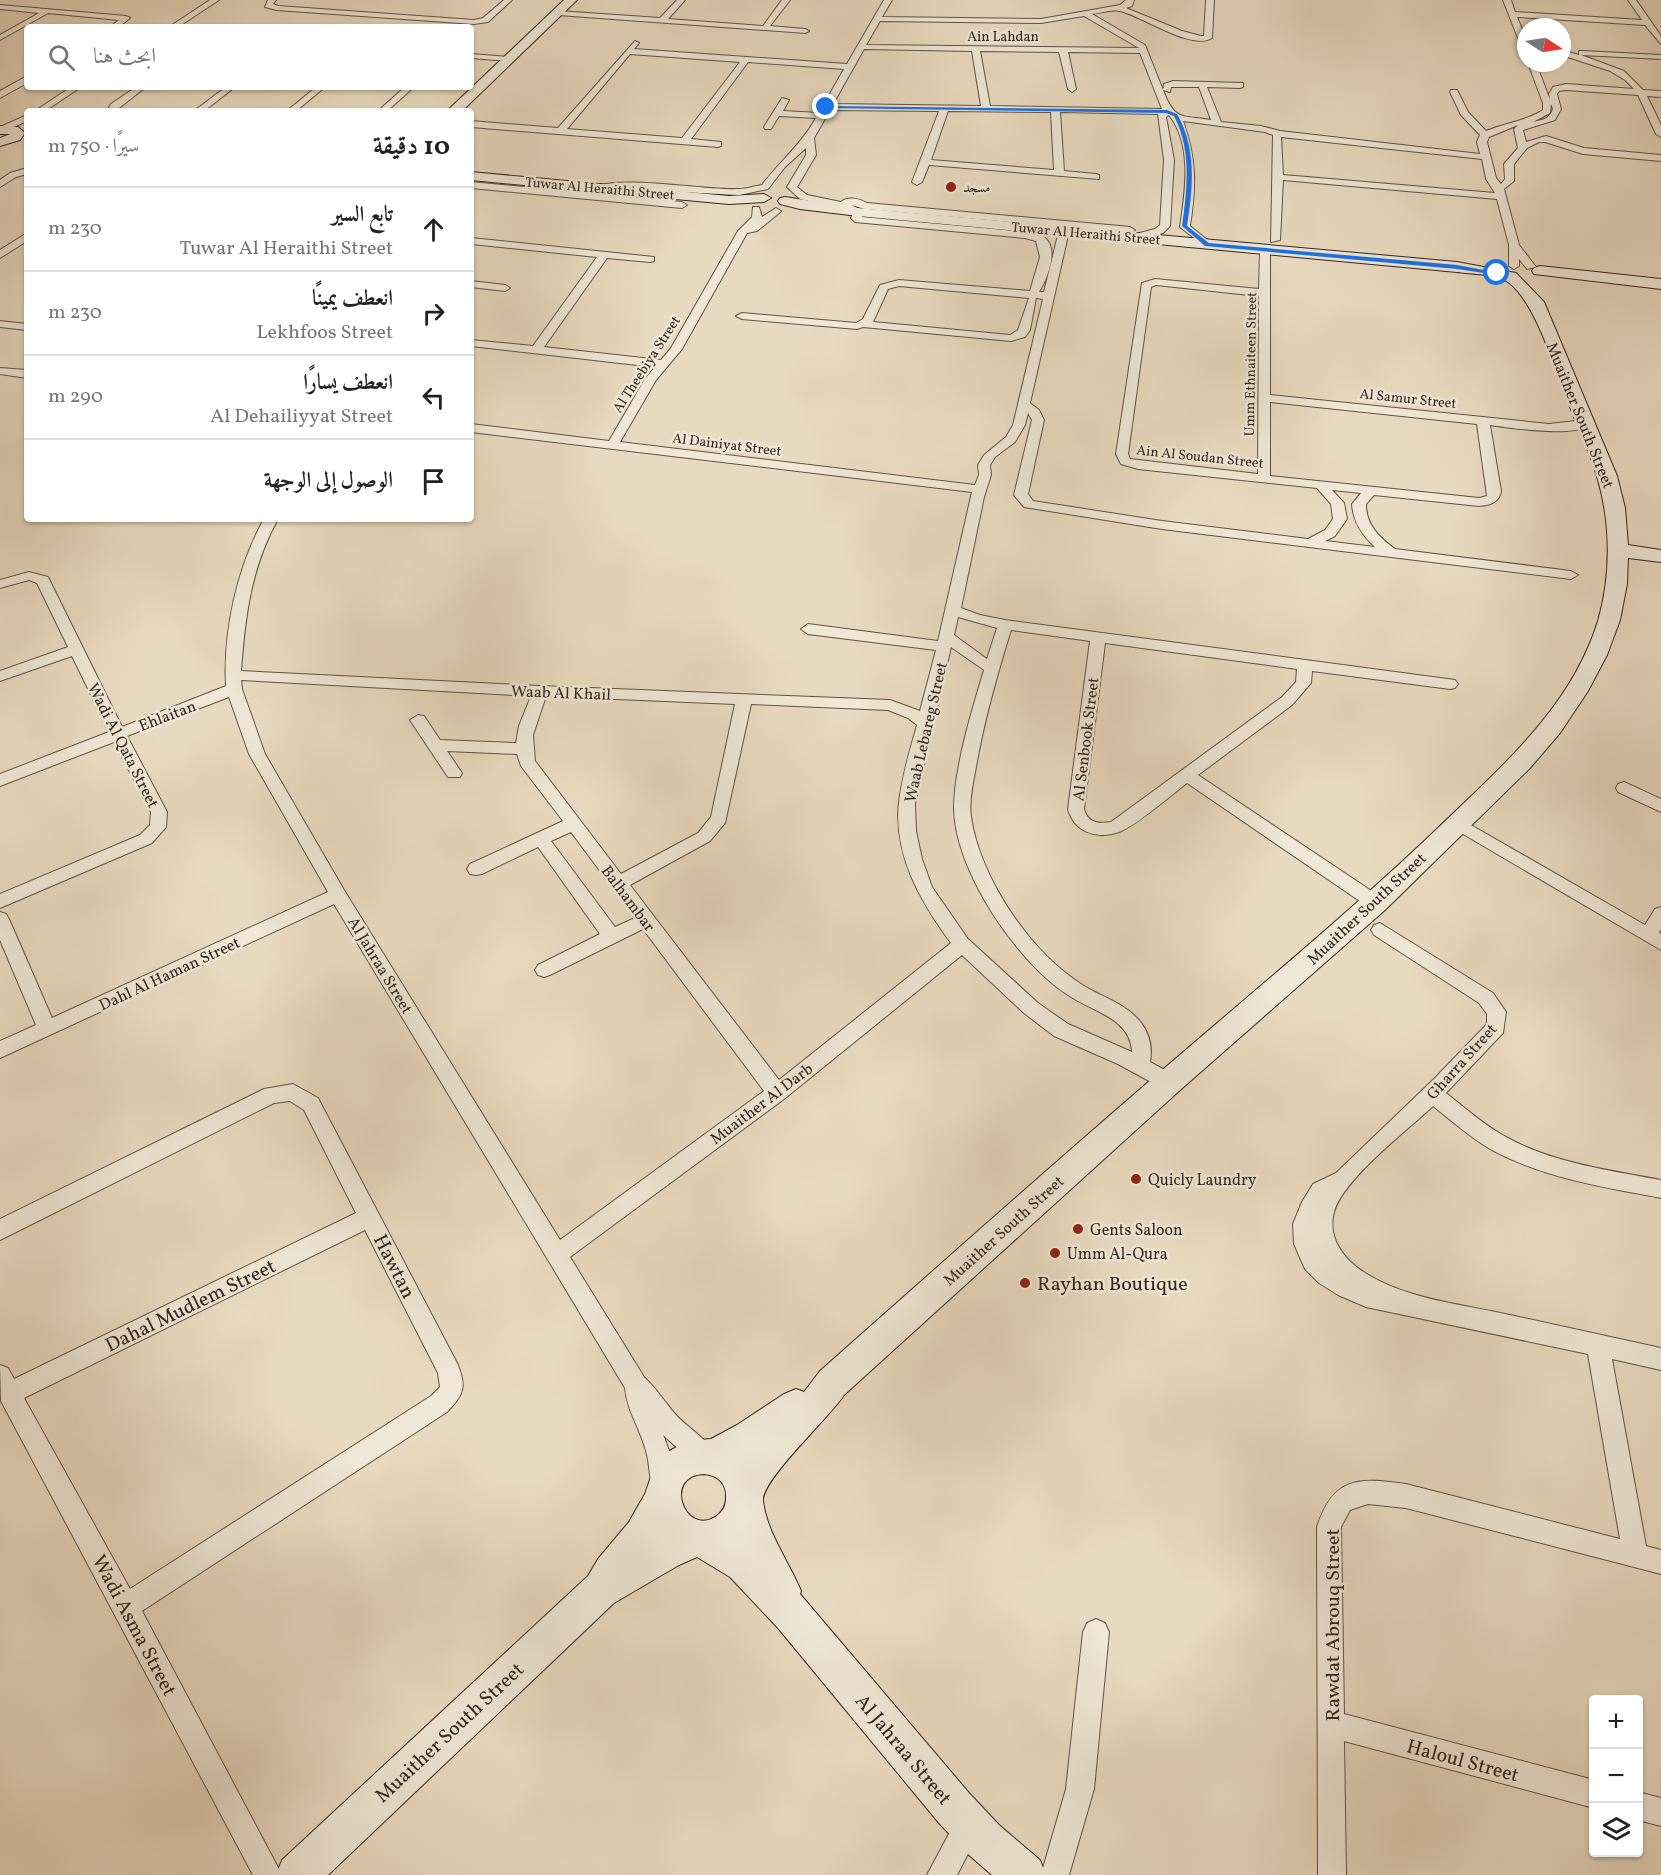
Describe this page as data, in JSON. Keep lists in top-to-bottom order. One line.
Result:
{"streets":{"street":["Ain Lahdan","Tuwar Al Heraithi Street","Al Theebiya Street","Umm Ethnaiteen Street","Al Samur Street","Muaither South Street","Al Dainiyat Street","Ain Al Soudan Street","Waab Al Khail","Ehlaitan","Waab Lebareg Street","Al Senbook Street","Wadi Al Qata Street","Balhambar","Al Jahraa Street","Dahl Al Haman Street","Gharra Street","Muaither Al Darb","Hawtan","Dahal Mudlem Street","Wadi Asma Street","Rawdat Abrouq Street","Haloul Street"]},"crossings":[["Tuwar Al Heraithi Street","Al Theebiya Street"],["Tuwar Al Heraithi Street","Umm Ethnaiteen Street"],["Tuwar Al Heraithi Street","Muaither South Street"],["Tuwar Al Heraithi Street","Waab Lebareg Street"],["Al Theebiya Street","Al Dainiyat Street"],["Umm Ethnaiteen Street","Al Samur Street"],["Umm Ethnaiteen Street","Ain Al Soudan Street"],["Al Samur Street","Muaither South Street"],["Al Samur Street","Ain Al Soudan Street"],["Muaither South Street","Waab Lebareg Street"],["Muaither South Street","Al Jahraa Street"],["Al Dainiyat Street","Waab Lebareg Street"],["Waab Al Khail","Ehlaitan"],["Waab Al Khail","Waab Lebareg Street"],["Waab Al Khail","Al Jahraa Street"],["Ehlaitan","Wadi Al Qata Street"],["Ehlaitan","Al Jahraa Street"],["Waab Lebareg Street","Muaither Al Darb"],["Balhambar","Muaither Al Darb"],["Al Jahraa Street","Dahl Al Haman Street"],["Al Jahraa Street","Muaither Al Darb"],["Hawtan","Dahal Mudlem Street"],["Hawtan","Wadi Asma Street"],["Dahal Mudlem Street","Wadi Asma Street"],["Rawdat Abrouq Street","Haloul Street"]],"places":["مسجد","Quicly Laundry","Gents Saloon","Umm Al-Qura","Rayhan Boutique"],"north":"right","page":{"search":"ابحث هنا","heading":["10 دقيقة","سيرًا · 750 m"],"list":[["تابع السير","Tuwar Al Heraithi Street","230 m"],["انعطف يمينًا","Lekhfoos Street","230 m"],["انعطف يسارًا","Al Dehailiyyat Street","290 m"],"الوصول إلى الوجهة"],"map_buttons":["+","−"]}}
